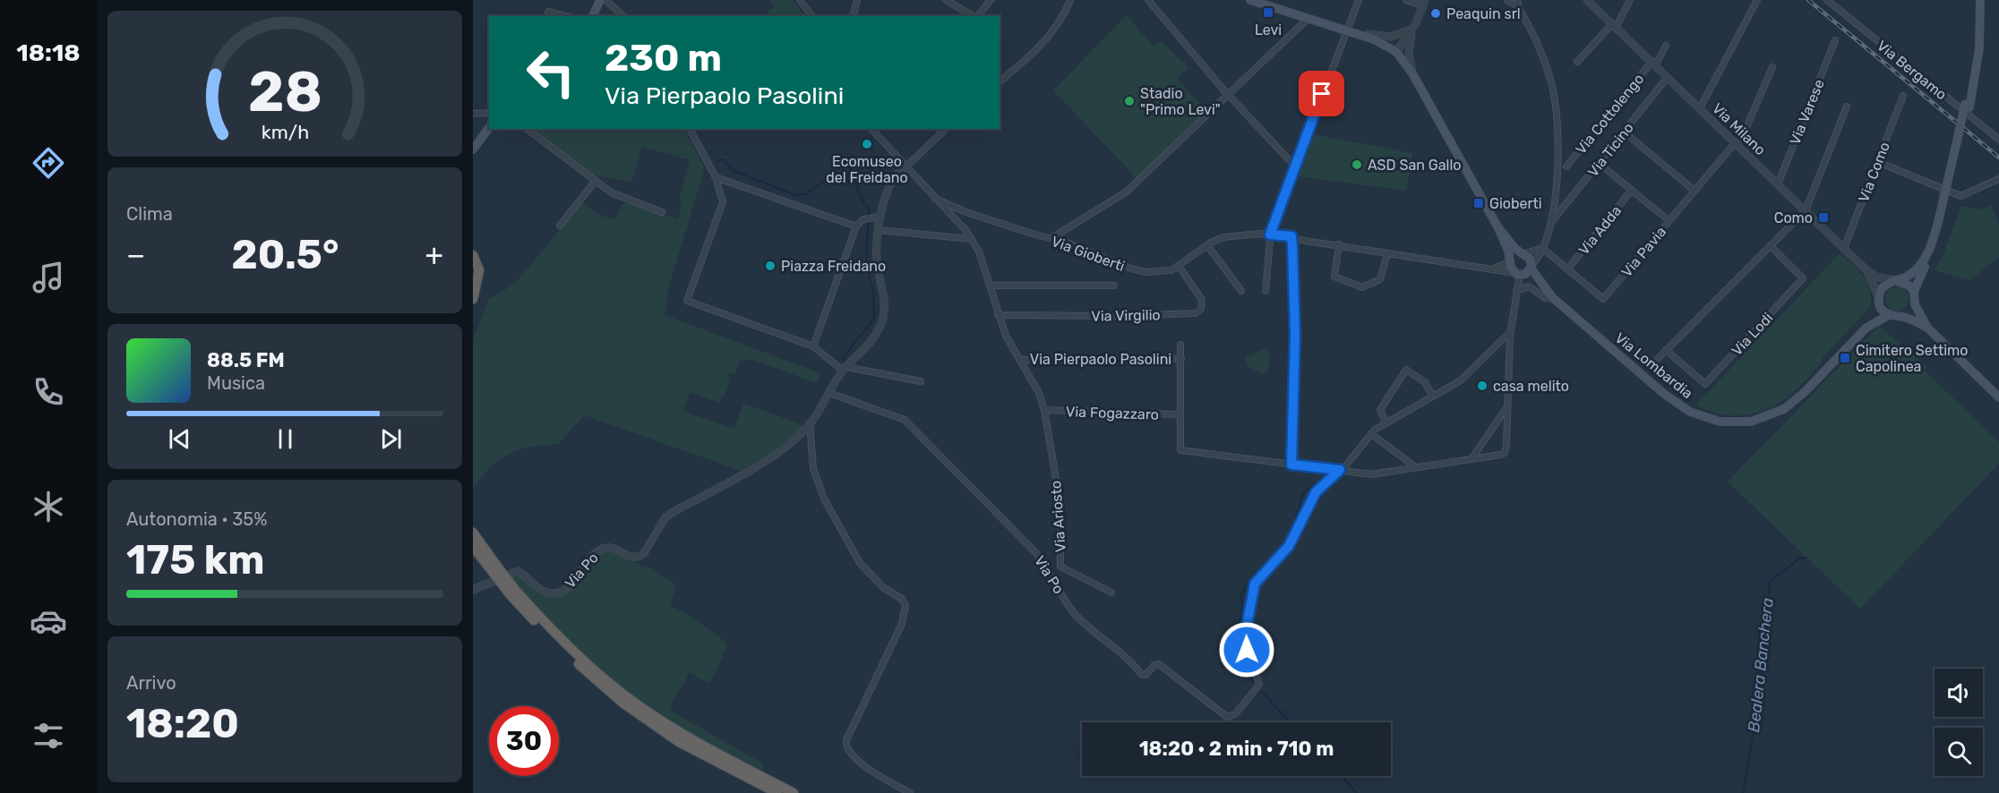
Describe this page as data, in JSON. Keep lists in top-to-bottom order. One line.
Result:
{"streets":{"main road":["Via Milano","Via Lombardia"],"street":["Via Bergamo","Via Varese","Via Cottolengo","Via Ticino","Via Como","Via Adda","Via Pavia","Via Gioberti","Via Virgilio","Via Lodi","Via Pierpaolo Pasolini","Via Fogazzaro","Via Ariosto","Via Po"]},"crossings":[["Via Varese","Via Milano"],["Via Cottolengo","Via Milano"],["Via Milano","Via Ticino"],["Via Milano","Via Como"],["Via Milano","Via Pavia"],["Via Adda","Via Pavia"],["Via Gioberti","Via Virgilio"],["Via Gioberti","Via Lombardia"],["Via Pierpaolo Pasolini","Via Fogazzaro"],["Via Pierpaolo Pasolini","Via Po"],["Via Fogazzaro","Via Ariosto"]],"water":["Bealera Banchera"],"places":{"transit":["Levi","Gioberti","Como","Cimitero Settimo Capolinea"],"other":["Peaquin srl","Stadio \"Primo Levi\"","Ecomuseo del Freidano","ASD San Gallo","Piazza Freidano","casa melito"]},"page":{"tabs":"18:18","turn":["230 m","Via Pierpaolo Pasolini"],"tile":["Clima",["Autonomia · 35%","175 km"],["Arrivo","18:20"]],"heat":["−","20.5°","+"],"song":["88.5 FM","Musica"],"limit":"30","trip":"18:20 · 2 min · 710 m","gauge":["28","km/h"]}}
